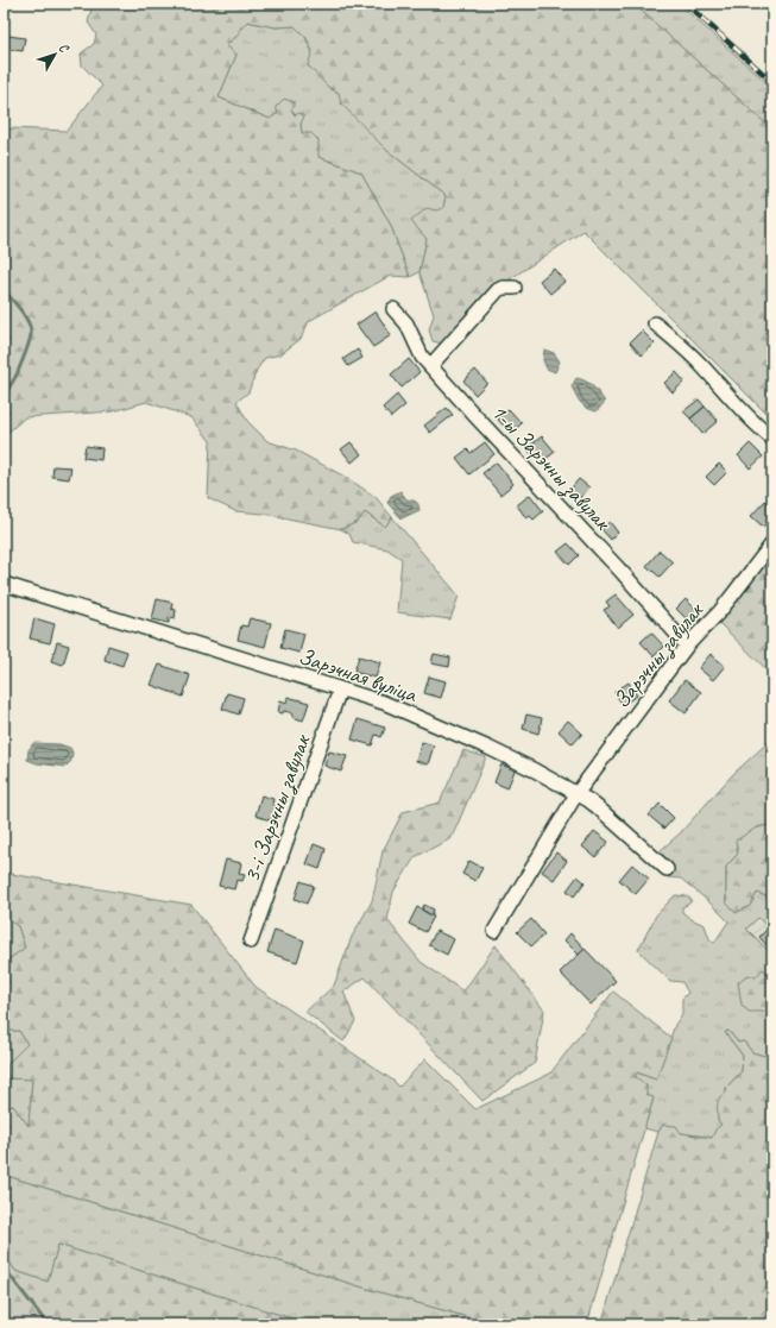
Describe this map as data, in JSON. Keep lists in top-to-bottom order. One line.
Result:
{"streets":{"street":["1-ы Зарэчны завулак","Зарэчны завулак","Зарэчная вуліца","3-і Зарэчны завулак"]},"crossings":[["1-ы Зарэчны завулак","Зарэчны завулак"],["Зарэчны завулак","Зарэчная вуліца"],["Зарэчная вуліца","3-і Зарэчны завулак"]],"north":"top right"}
